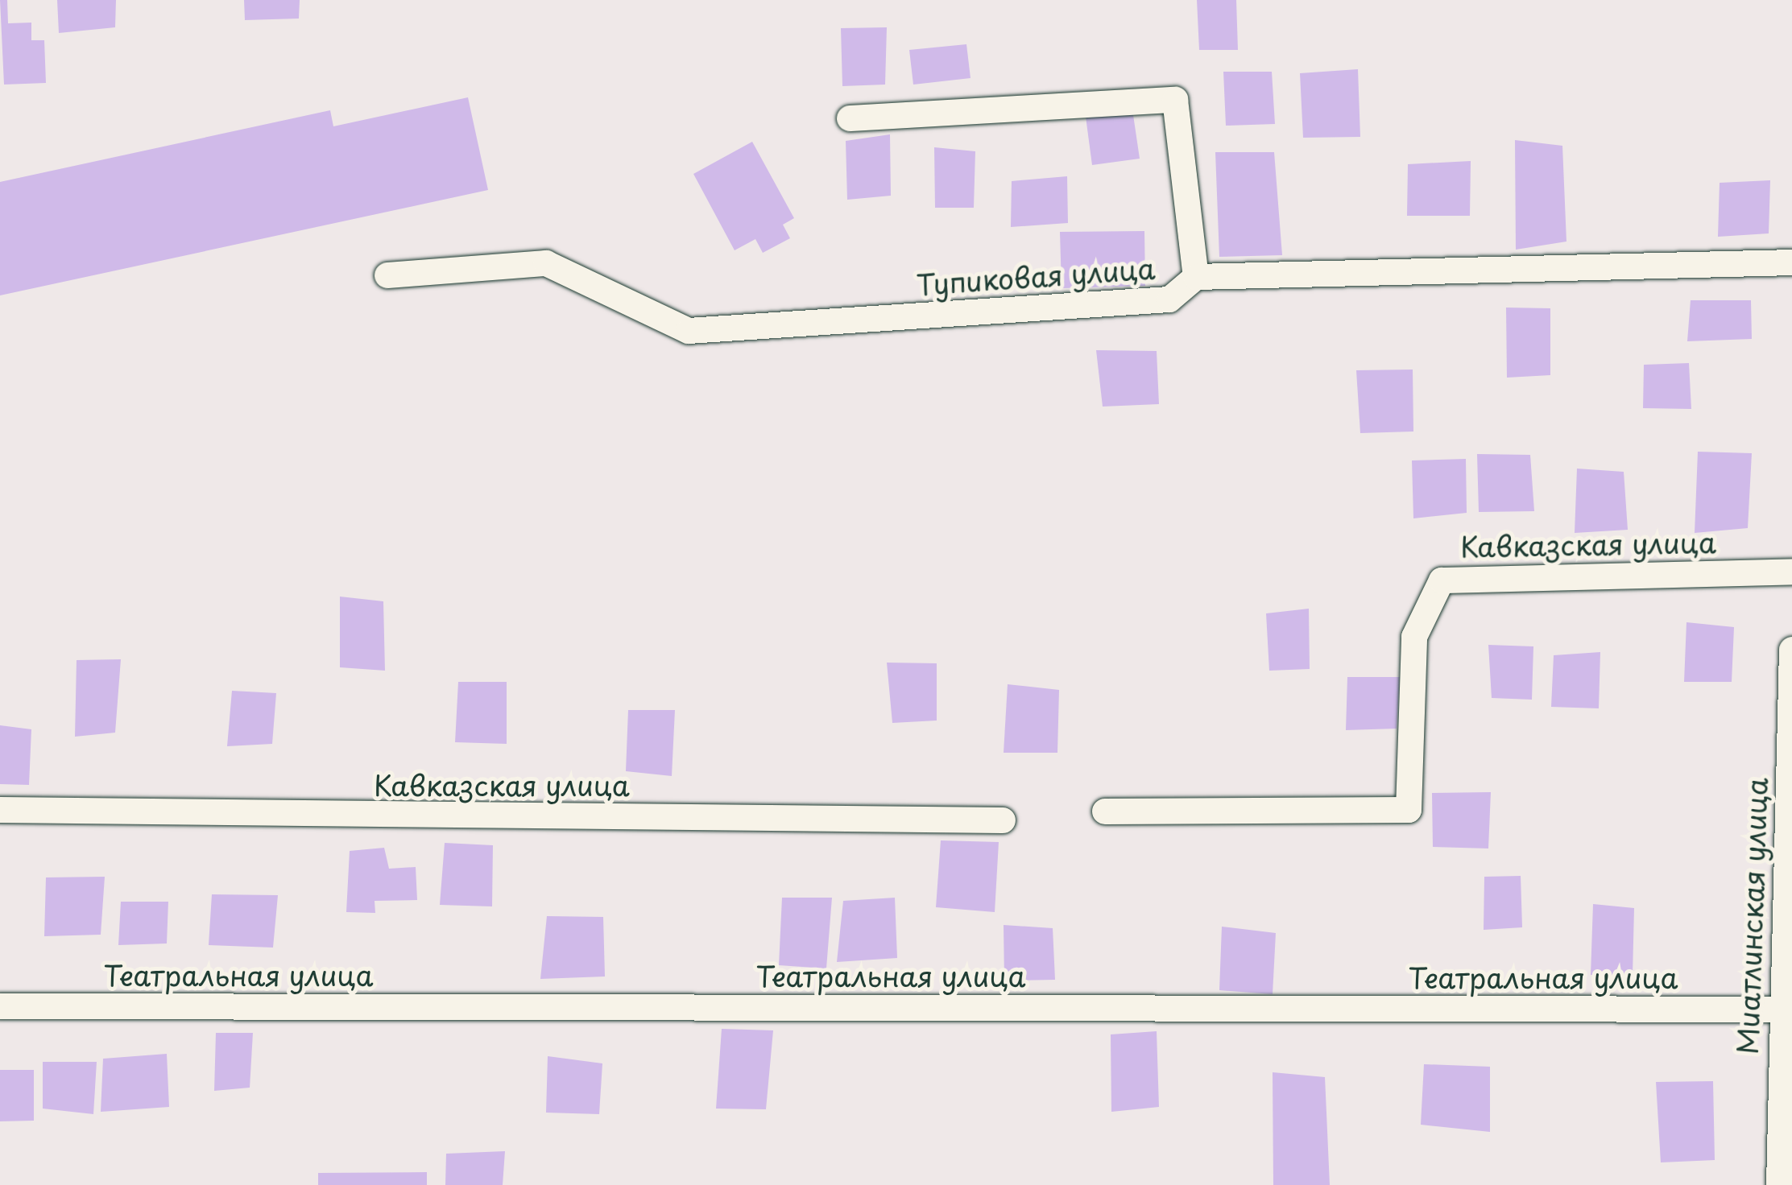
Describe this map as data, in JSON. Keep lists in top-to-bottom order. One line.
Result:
{"streets":{"street":["Тупиковая улица","Кавказская улица","Миатлинская улица","Театральная улица"]},"crossings":[["Миатлинская улица","Театральная улица"]]}
